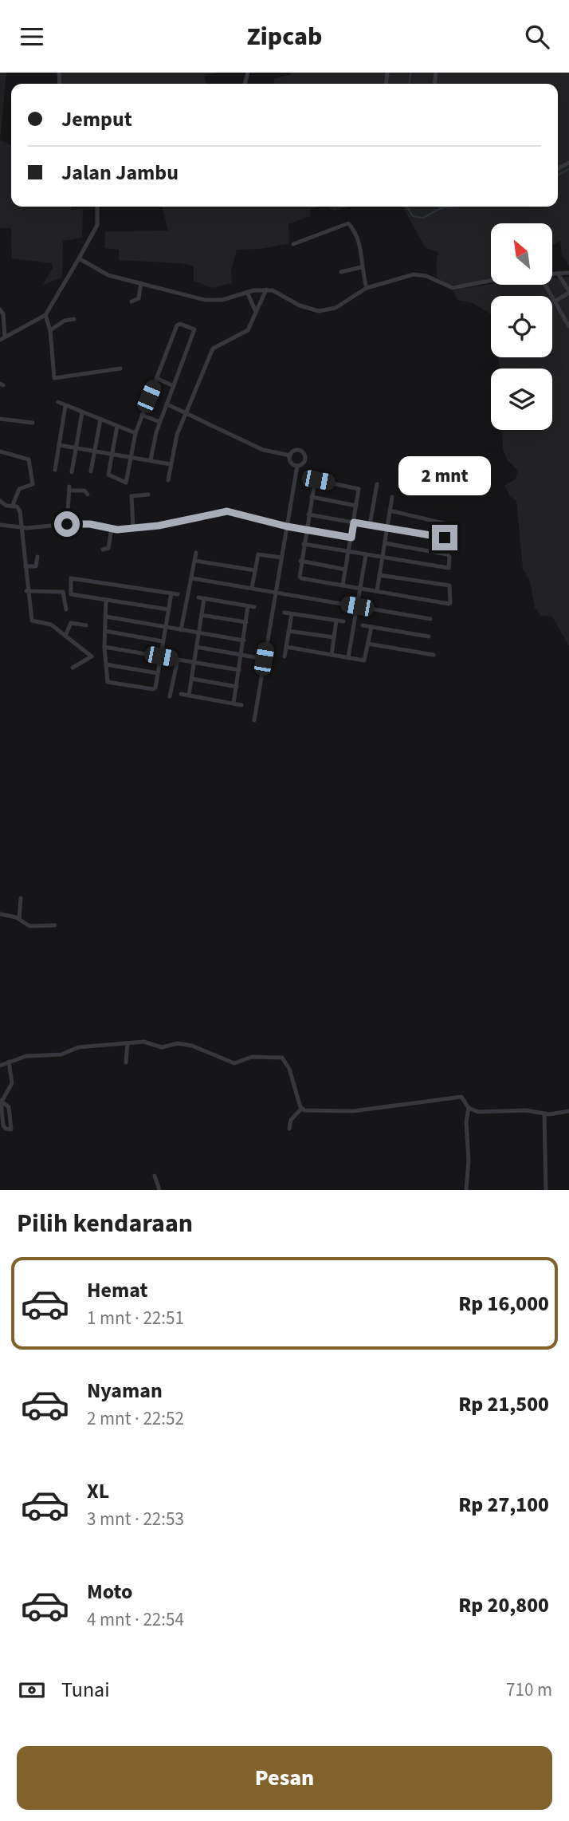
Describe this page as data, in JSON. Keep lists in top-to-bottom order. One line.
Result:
{"north":"top left","page":{"header":"Zipcab","banner":["Jemput","Jalan Jambu"],"bubble":"2 mnt","heading":"Pilih kendaraan","list":[{"name":"Hemat","note":"1 mnt · 22:51","value":"Rp 16,000"},{"name":"Nyaman","note":"2 mnt · 22:52","value":"Rp 21,500"},{"name":"XL","note":"3 mnt · 22:53","value":"Rp 27,100"},{"name":"Moto","note":"4 mnt · 22:54","value":"Rp 20,800"}],"pay":["Tunai","710 m"],"buttons":"Pesan"}}
